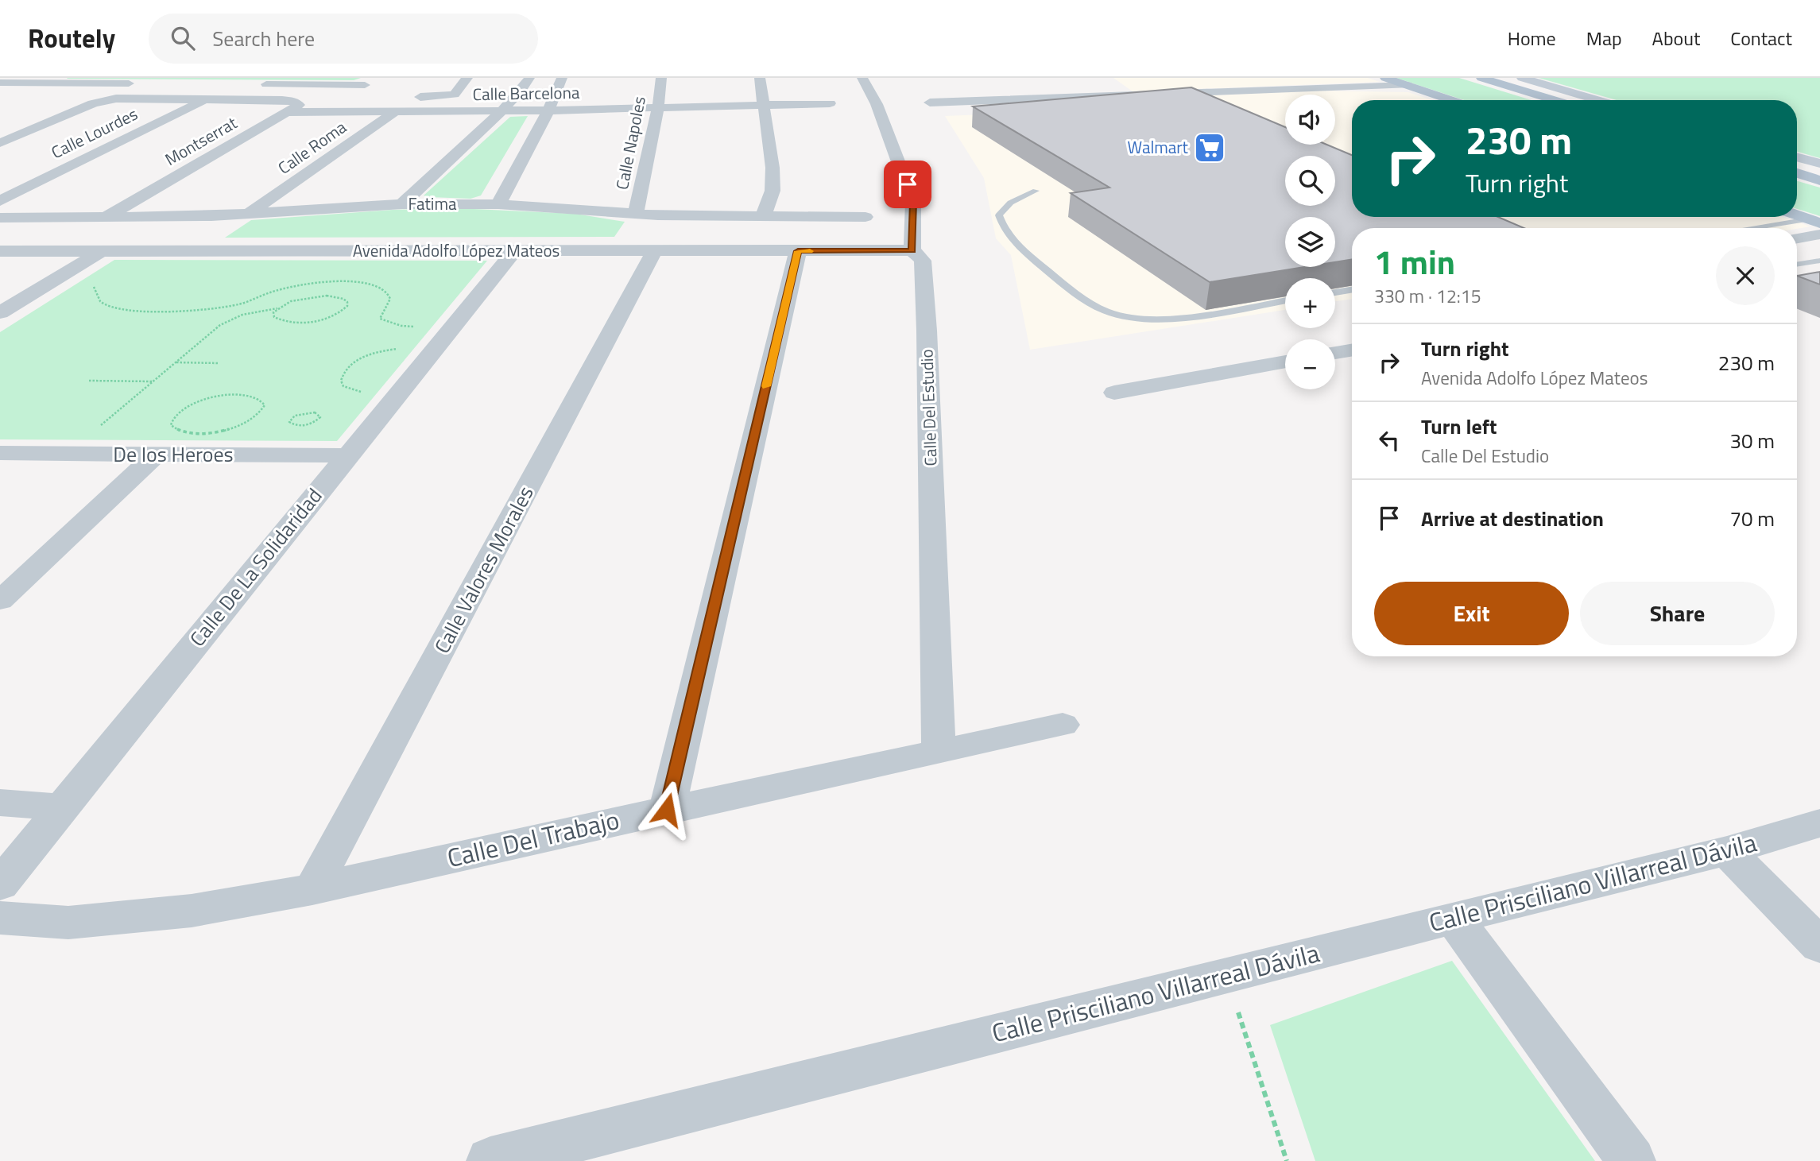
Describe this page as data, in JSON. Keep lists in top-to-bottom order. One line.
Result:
{"streets":{"street":["Calle Barcelona","Calle Lourdes","Montserrat","Calle Napoles","Calle Roma","Fatima","Avenida Adolfo López Mateos","Calle Del Estudio","De los Heroes","Calle De La Solidaridad","Calle Valores Morales","Calle Del Trabajo","Calle Prisciliano Villarreal Dávila"]},"crossings":[["Calle Barcelona","Calle Lourdes"],["Calle Barcelona","Montserrat"],["Calle Barcelona","Calle Napoles"],["Calle Barcelona","Calle Roma"],["Montserrat","Fatima"],["Calle Napoles","Fatima"],["Calle Roma","Fatima"],["Avenida Adolfo López Mateos","Calle Del Estudio"],["Avenida Adolfo López Mateos","Calle De La Solidaridad"],["Avenida Adolfo López Mateos","Calle Valores Morales"],["Calle Del Estudio","Calle Del Trabajo"],["De los Heroes","Calle De La Solidaridad"],["Calle Valores Morales","Calle Del Trabajo"]],"places":{"supermarket":["Walmart"]},"page":{"header":"Routely","search":"Search here","nav":["Home","Map","About","Contact"],"map_buttons":["+","−"],"turn":["230 m","Turn right"],"heading":["1 min","330 m · 12:15"],"list":[{"name":"Turn right","note":"Avenida Adolfo López Mateos","value":"230 m"},{"name":"Turn left","note":"Calle Del Estudio","value":"30 m"},{"name":"Arrive at destination","value":"70 m"}],"buttons":["Exit","Share"]}}
